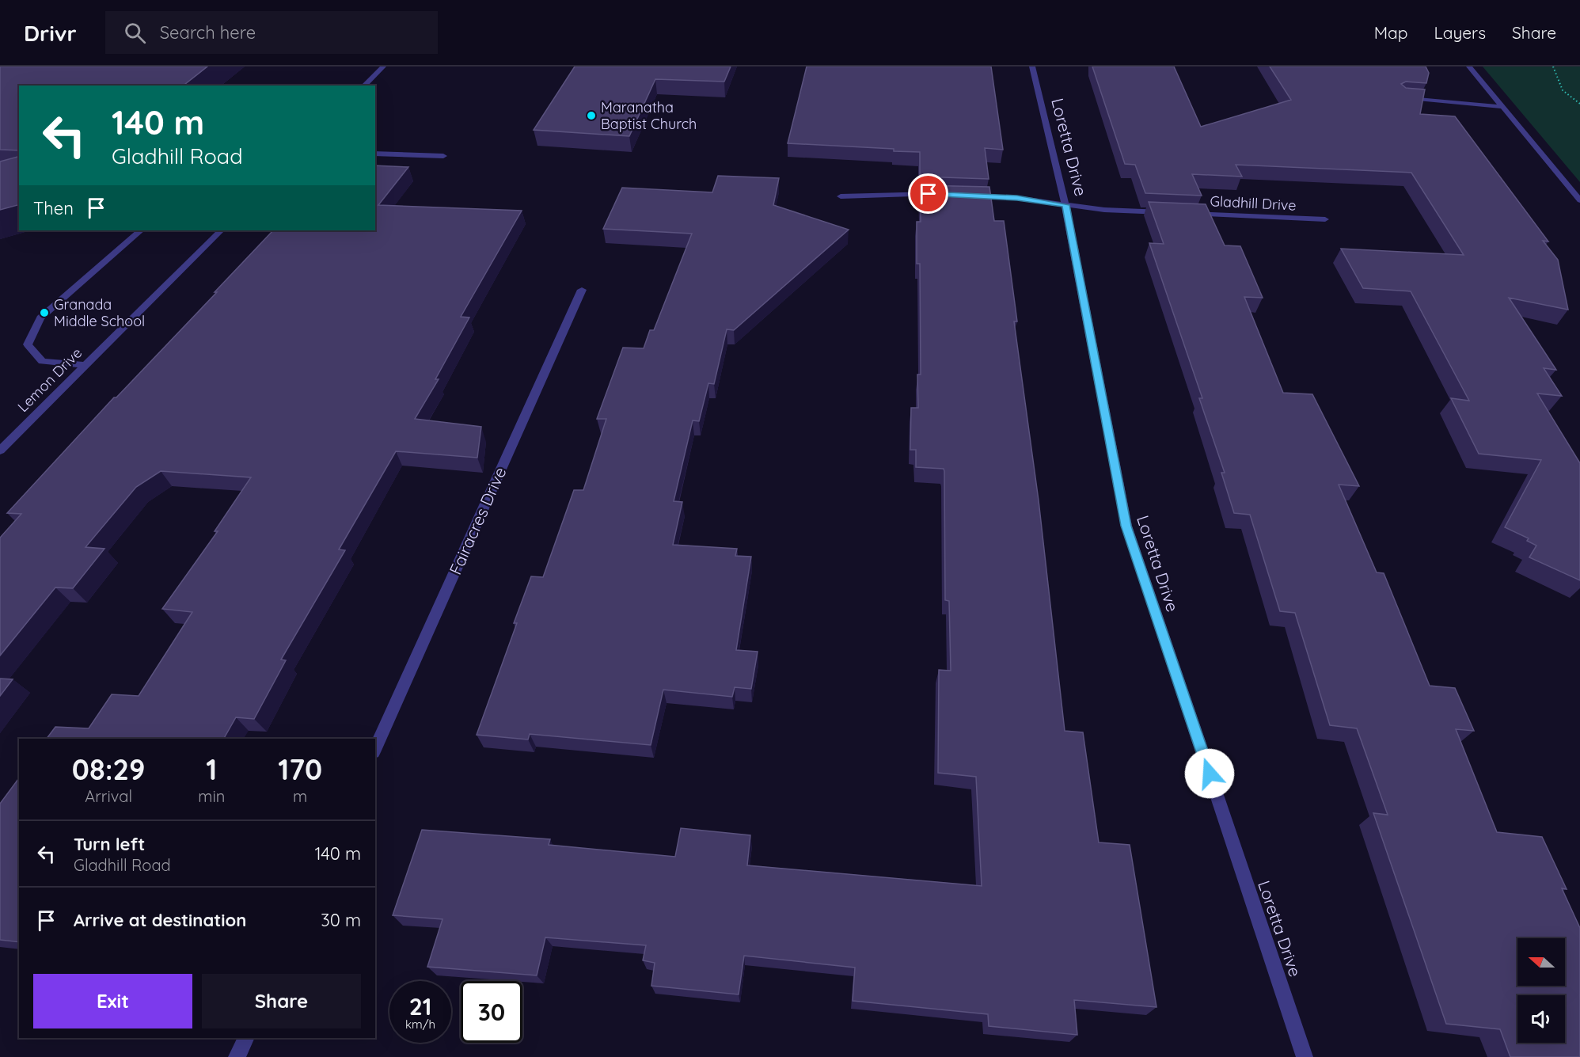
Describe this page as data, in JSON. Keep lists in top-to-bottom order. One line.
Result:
{"streets":{"street":["Loretta Drive","Gladhill Drive","Lemon Drive","Fairacres Drive"]},"places":["Maranatha Baptist Church","Granada Middle School"],"north":"left","page":{"header":"Drivr","search":"Search here","nav":["Map","Layers","Share"],"turn":["140 m","Gladhill Road"],"then":"Then","eta":["08:29","Arrival","1","min","170","m"],"list":[{"name":"Turn left","note":"Gladhill Road","value":"140 m"},{"name":"Arrive at destination","value":"30 m"}],"buttons":["Exit","Share"],"speed":"21 km/h","limit":"30"}}
